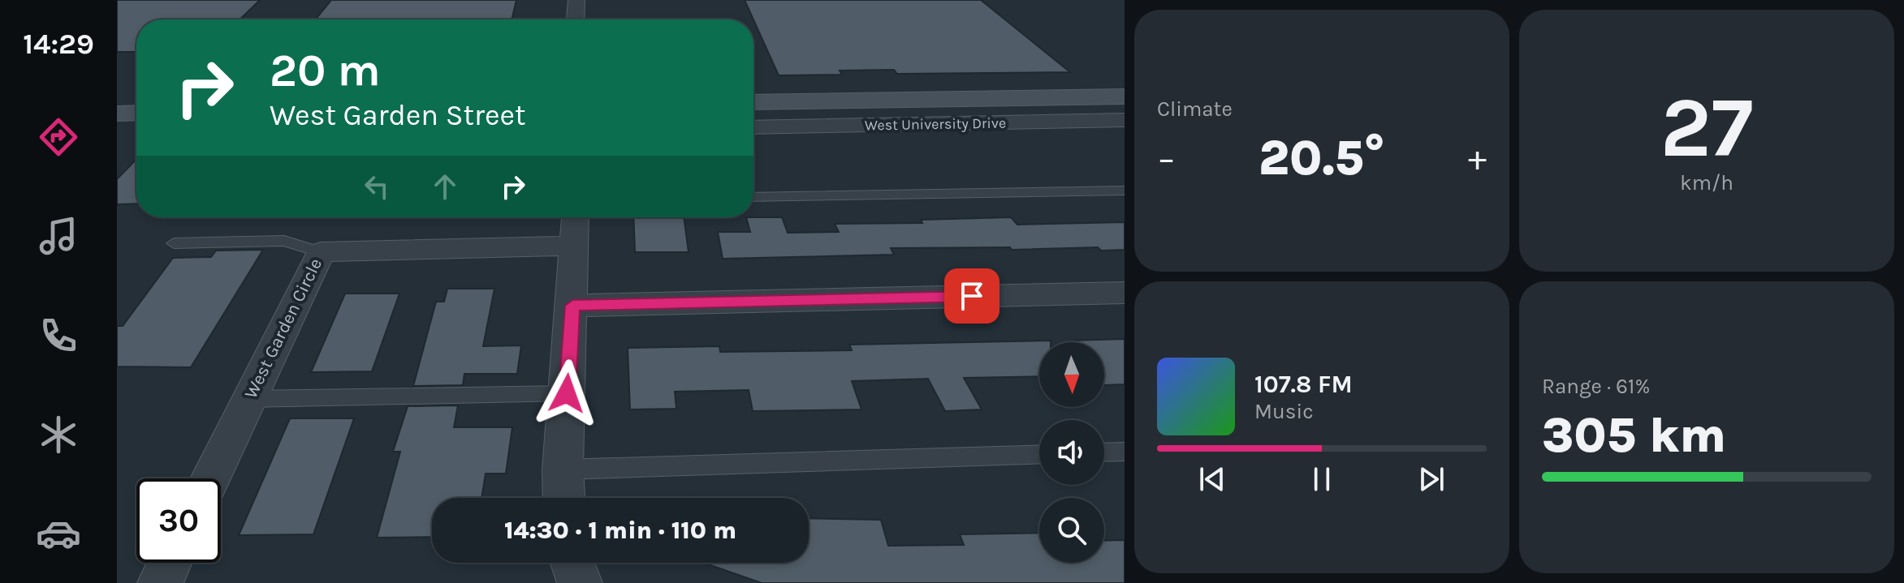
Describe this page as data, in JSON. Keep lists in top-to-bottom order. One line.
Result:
{"streets":{"main road":["West University Drive"],"street":["West Garden Circle"]},"north":"bottom","page":{"tabs":"14:29","tile":["Climate",["27","km/h"],["Range · 61%","305 km"]],"turn":["20 m","West Garden Street"],"heat":["−","20.5°","+"],"song":["107.8 FM","Music"],"limit":"30","trip":"14:30 · 1 min · 110 m"}}
